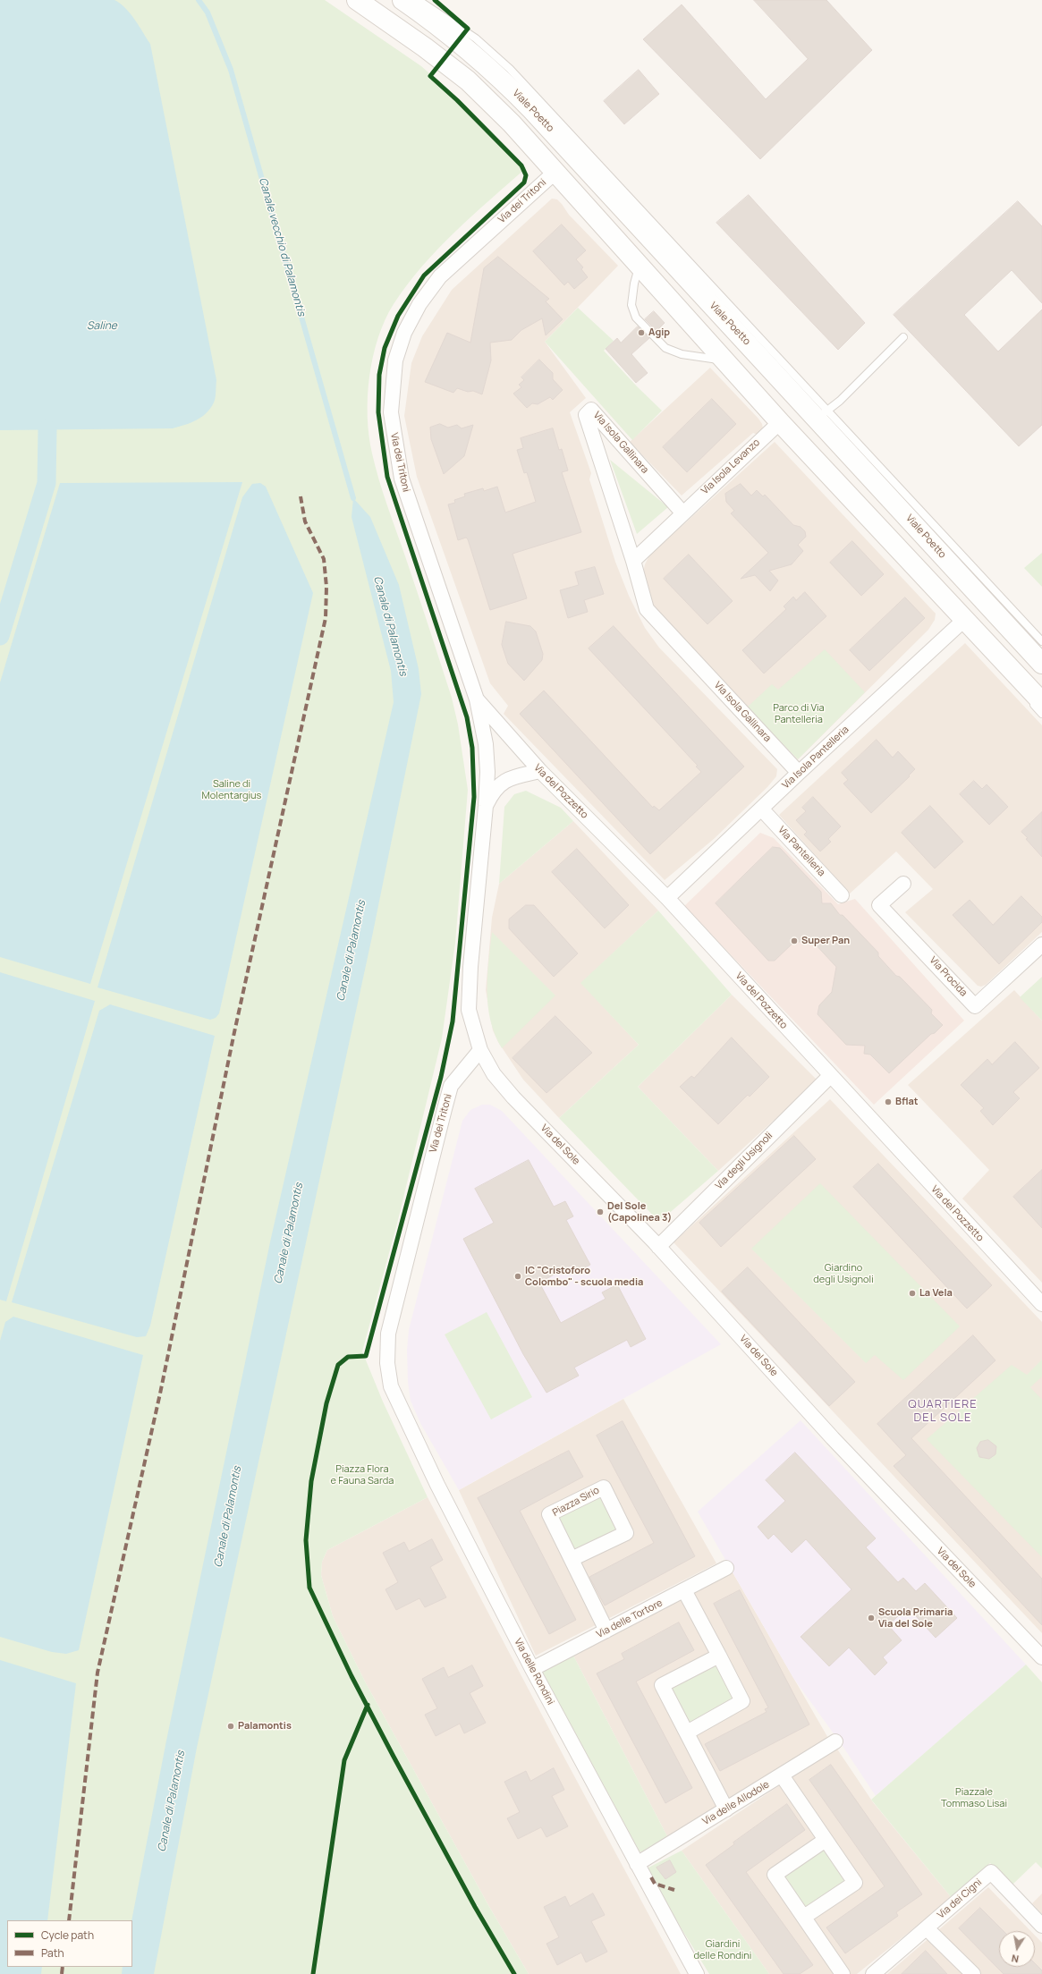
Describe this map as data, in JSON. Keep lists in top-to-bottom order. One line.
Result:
{"streets":{"main road":["Viale Poetto"],"street":["Via dei Tritoni","Via Isola Gallinara","Via Isola Levanzo","Via Isola Pantelleria","Via del Pozzetto","Via Pantelleria","Via Procida","Via del Sole","Via degli Usignoli","Piazza Sirio","Via delle Tortore","Via delle Rondini","Via delle Allodole","Via dei Cigni"]},"crossings":[["Via dei Tritoni","Via del Pozzetto"],["Via dei Tritoni","Via del Sole"],["Via dei Tritoni","Via delle Rondini"],["Via Isola Gallinara","Via Isola Levanzo"],["Via Isola Gallinara","Via Isola Pantelleria"],["Via Isola Pantelleria","Via del Pozzetto"],["Via Isola Pantelleria","Via Pantelleria"],["Via del Pozzetto","Via degli Usignoli"],["Via del Sole","Via degli Usignoli"],["Piazza Sirio","Via delle Tortore"],["Via delle Tortore","Via delle Rondini"],["Via delle Rondini","Via delle Allodole"]],"districts":["QUARTIERE DEL SOLE"],"water":["Canale vecchio di Palamontis","Saline","Canale di Palamontis"],"parks":["Parco di Via Pantelleria","Saline di Molentargius","Giardino degli Usignoli","Piazza Flora e Fauna Sarda","Piazzale Tommaso Lisai","Giardini delle Rondini"],"places":["Agip","Super Pan","Bflat","Del Sole (Capolinea 3)","IC \"Cristoforo Colombo\" - scuola media","La Vela","Scuola Primaria Via del Sole","Palamontis"],"legend":["Cycle path","Path"],"north":"bottom"}
